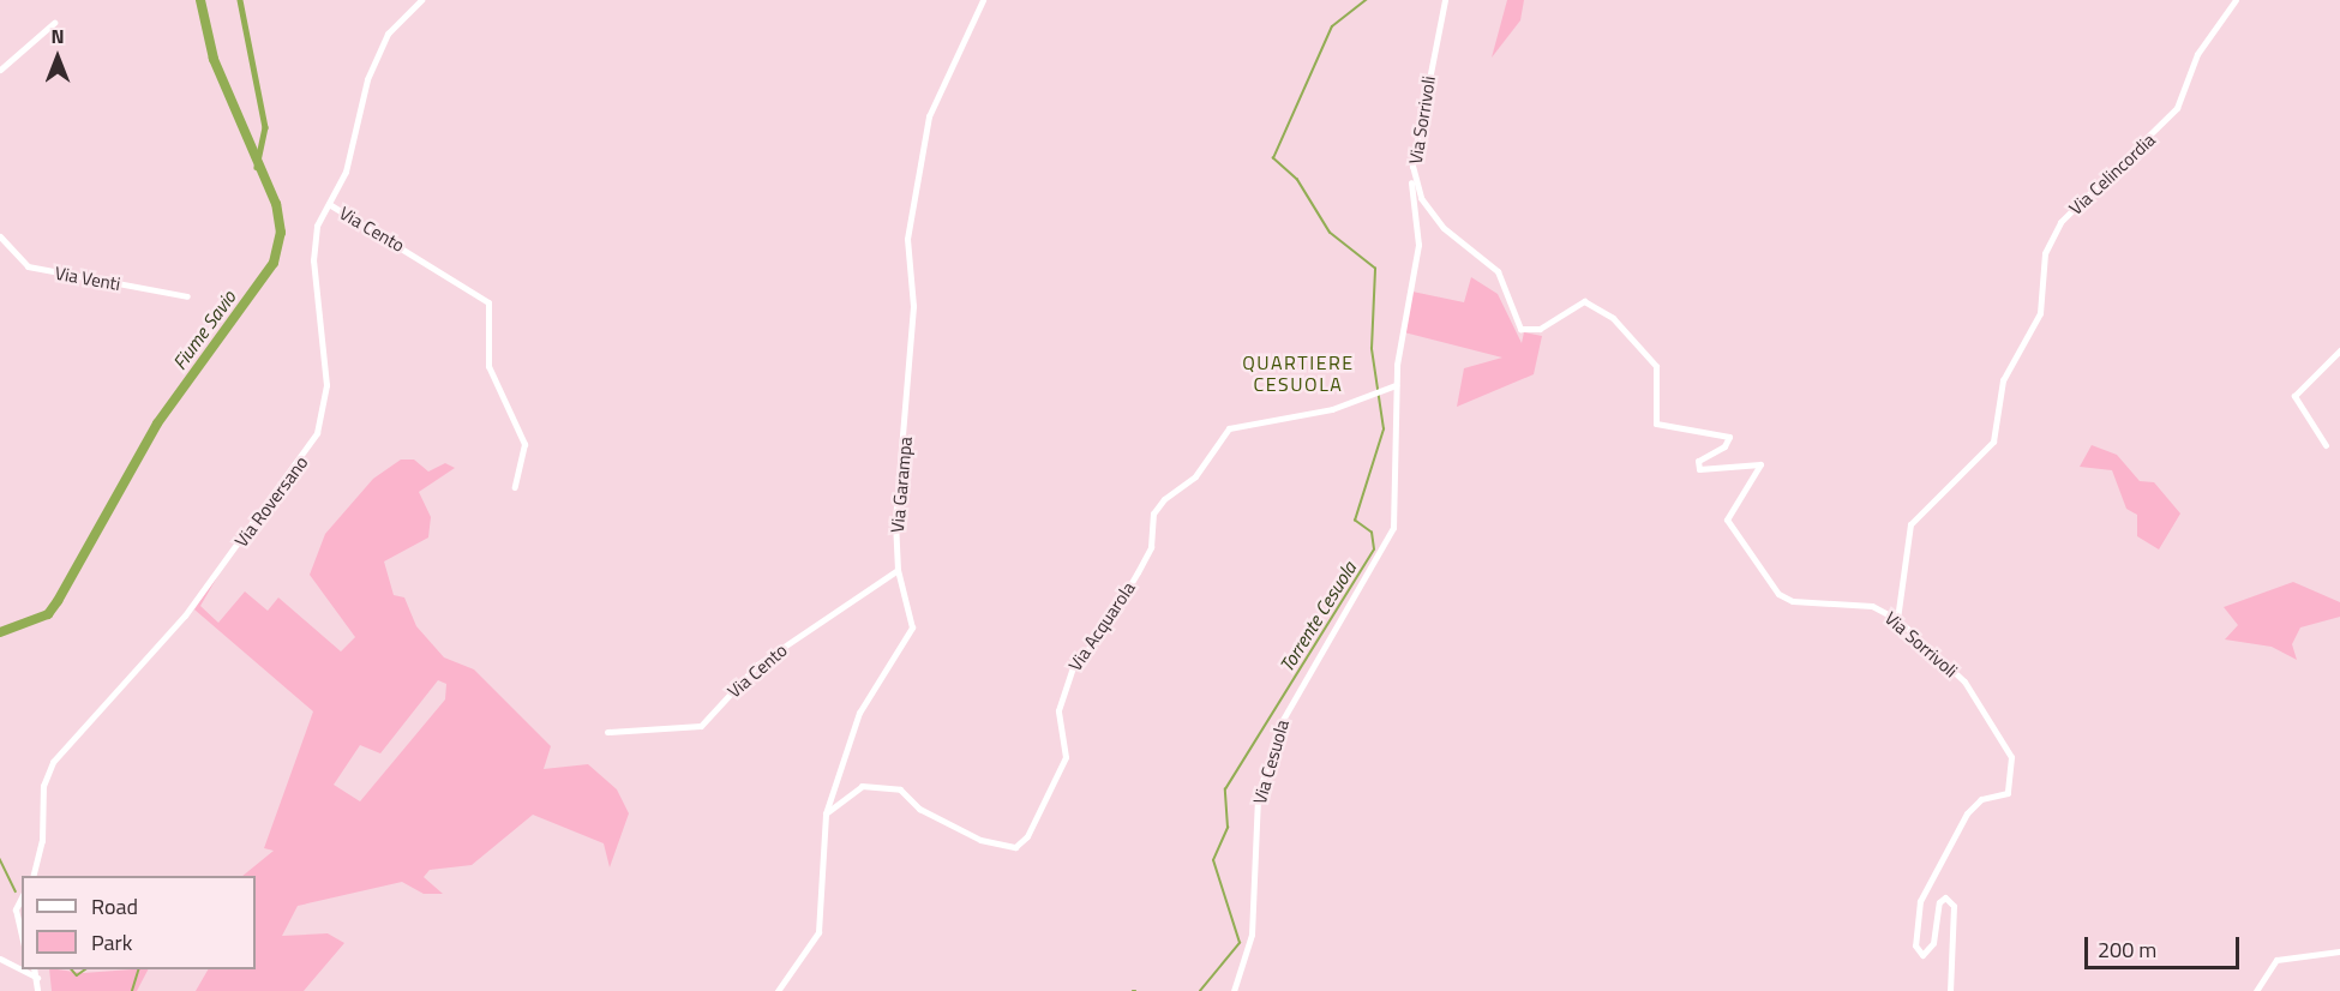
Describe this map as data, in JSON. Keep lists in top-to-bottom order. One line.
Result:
{"streets":{"street":["Via Sorrivoli","Via Celincordia","Via Cento","Via Venti","Via Garampa","Via Roversano","Via Acquarola","Via Cesuola"]},"crossings":[["Via Sorrivoli","Via Celincordia"],["Via Cento","Via Garampa"],["Via Cento","Via Roversano"],["Via Garampa","Via Acquarola"],["Via Acquarola","Via Cesuola"]],"districts":["QUARTIERE CESUOLA"],"water":["Fiume Savio","Torrente Cesuola"],"legend":["Road","Park"],"scale_bar":"200 m","north":"top"}
